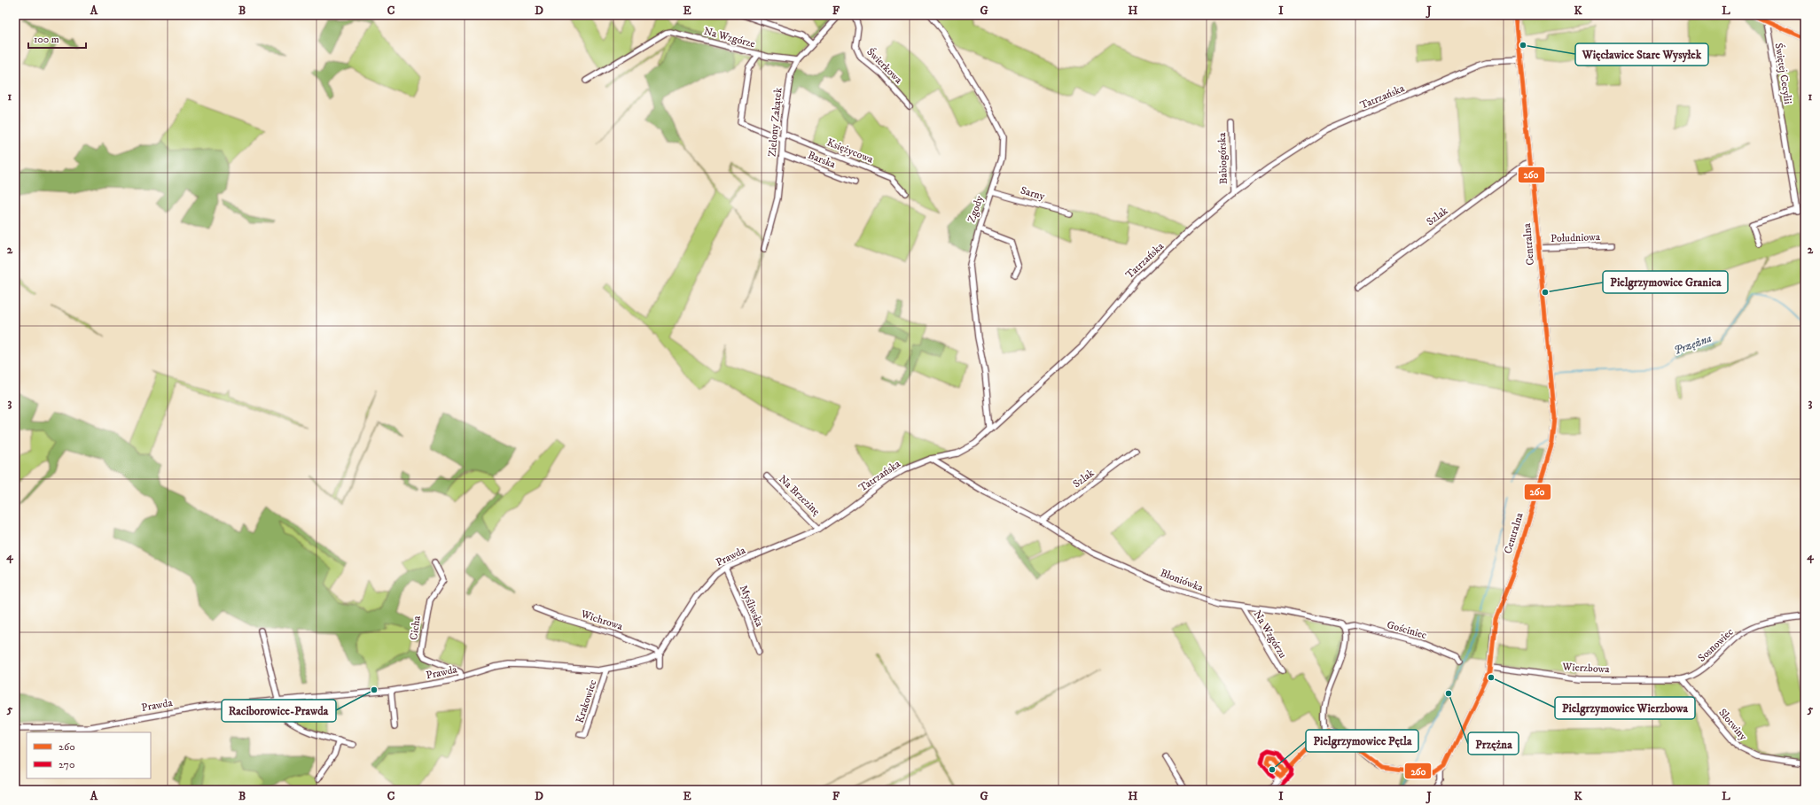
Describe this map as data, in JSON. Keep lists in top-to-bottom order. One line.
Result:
{"streets":{"street":["Na Wzgórze","Świerkowa","Świętej Cecylii","Tatrzańska","Zielony Zakątek","Księżycowa","Babiogórska","Barska","Sarny","Zgody","Szlak","Południowa","Centralna","Na Brzezinę","Prawda","Błoniówka","Myśliwska","Wichrowa","Cicha","Gościniec","Na Wzgórzu","Sosnowiec","Wierzbowa","Krakowiec","Słotwiny"]},"crossings":[["Na Wzgórze","Zielony Zakątek"],["Tatrzańska","Babiogórska"],["Tatrzańska","Zgody"],["Tatrzańska","Centralna"],["Tatrzańska","Na Brzezinę"],["Tatrzańska","Prawda"],["Tatrzańska","Błoniówka"],["Zielony Zakątek","Księżycowa"],["Zielony Zakątek","Barska"],["Sarny","Zgody"],["Szlak","Centralna"],["Szlak","Błoniówka"],["Południowa","Centralna"],["Centralna","Wierzbowa"],["Na Brzezinę","Prawda"],["Prawda","Myśliwska"],["Prawda","Wichrowa"],["Prawda","Cicha"],["Prawda","Krakowiec"],["Błoniówka","Gościniec"],["Błoniówka","Na Wzgórzu"],["Sosnowiec","Wierzbowa"],["Sosnowiec","Słotwiny"],["Wierzbowa","Słotwiny"]],"water":["Przężna"],"places":["Więcławice Stare Wysyłek","Pielgrzymowice Granica","Pielgrzymowice Wierzbowa","Raciborowice-Prawda","Przężna","Pielgrzymowice Pętla"],"lines":["transit line 260","transit line 270"],"legend":["260","270"],"scale_bar":"100 m","grid":{"columns":["A","B","C","D","E","F","G","H","I","J","K","L"],"rows":["1","2","3","4","5"]}}
